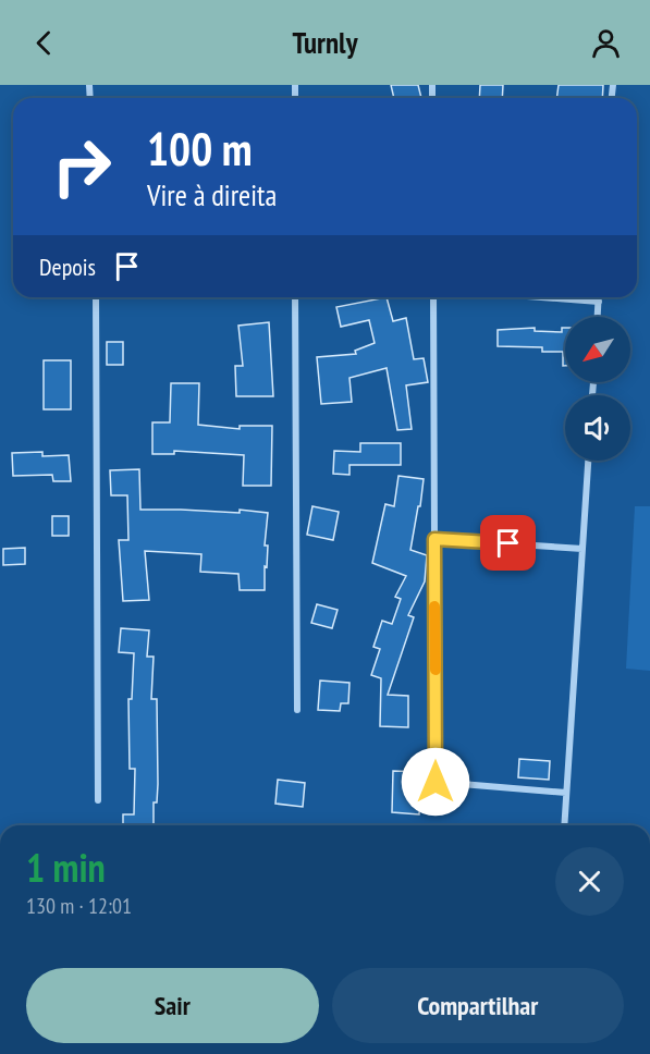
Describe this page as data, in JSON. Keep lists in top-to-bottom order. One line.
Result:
{"north":"bottom left","page":{"header":"Turnly","turn":["100 m","Vire à direita"],"then":"Depois","heading":["1 min","130 m · 12:01"],"buttons":["Sair","Compartilhar"]}}
